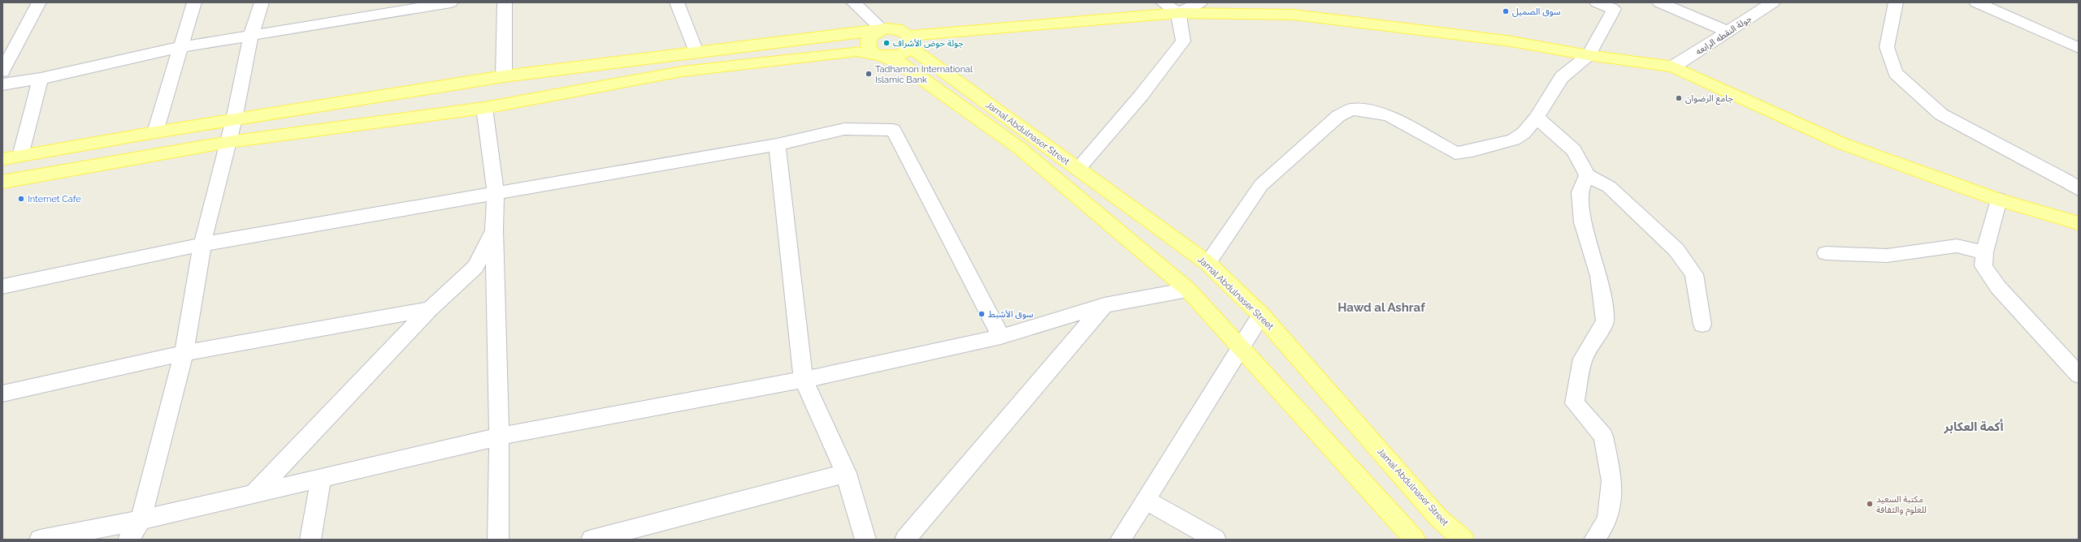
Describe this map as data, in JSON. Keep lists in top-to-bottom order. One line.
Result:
{"streets":{"main road":["Jamal Abdulnaser Street"],"street":["جولة النقطه الرابعه"]},"districts":["Hawd al Ashraf","أكمة العكابر"],"places":["سوق الصميل","جولة حوض الأشراف","Tadhamon International Islamic Bank","جامع الرضوان","Internet Cafe","سوق الأشبط","مكتبة السعيد للعلوم والثقافة"]}
